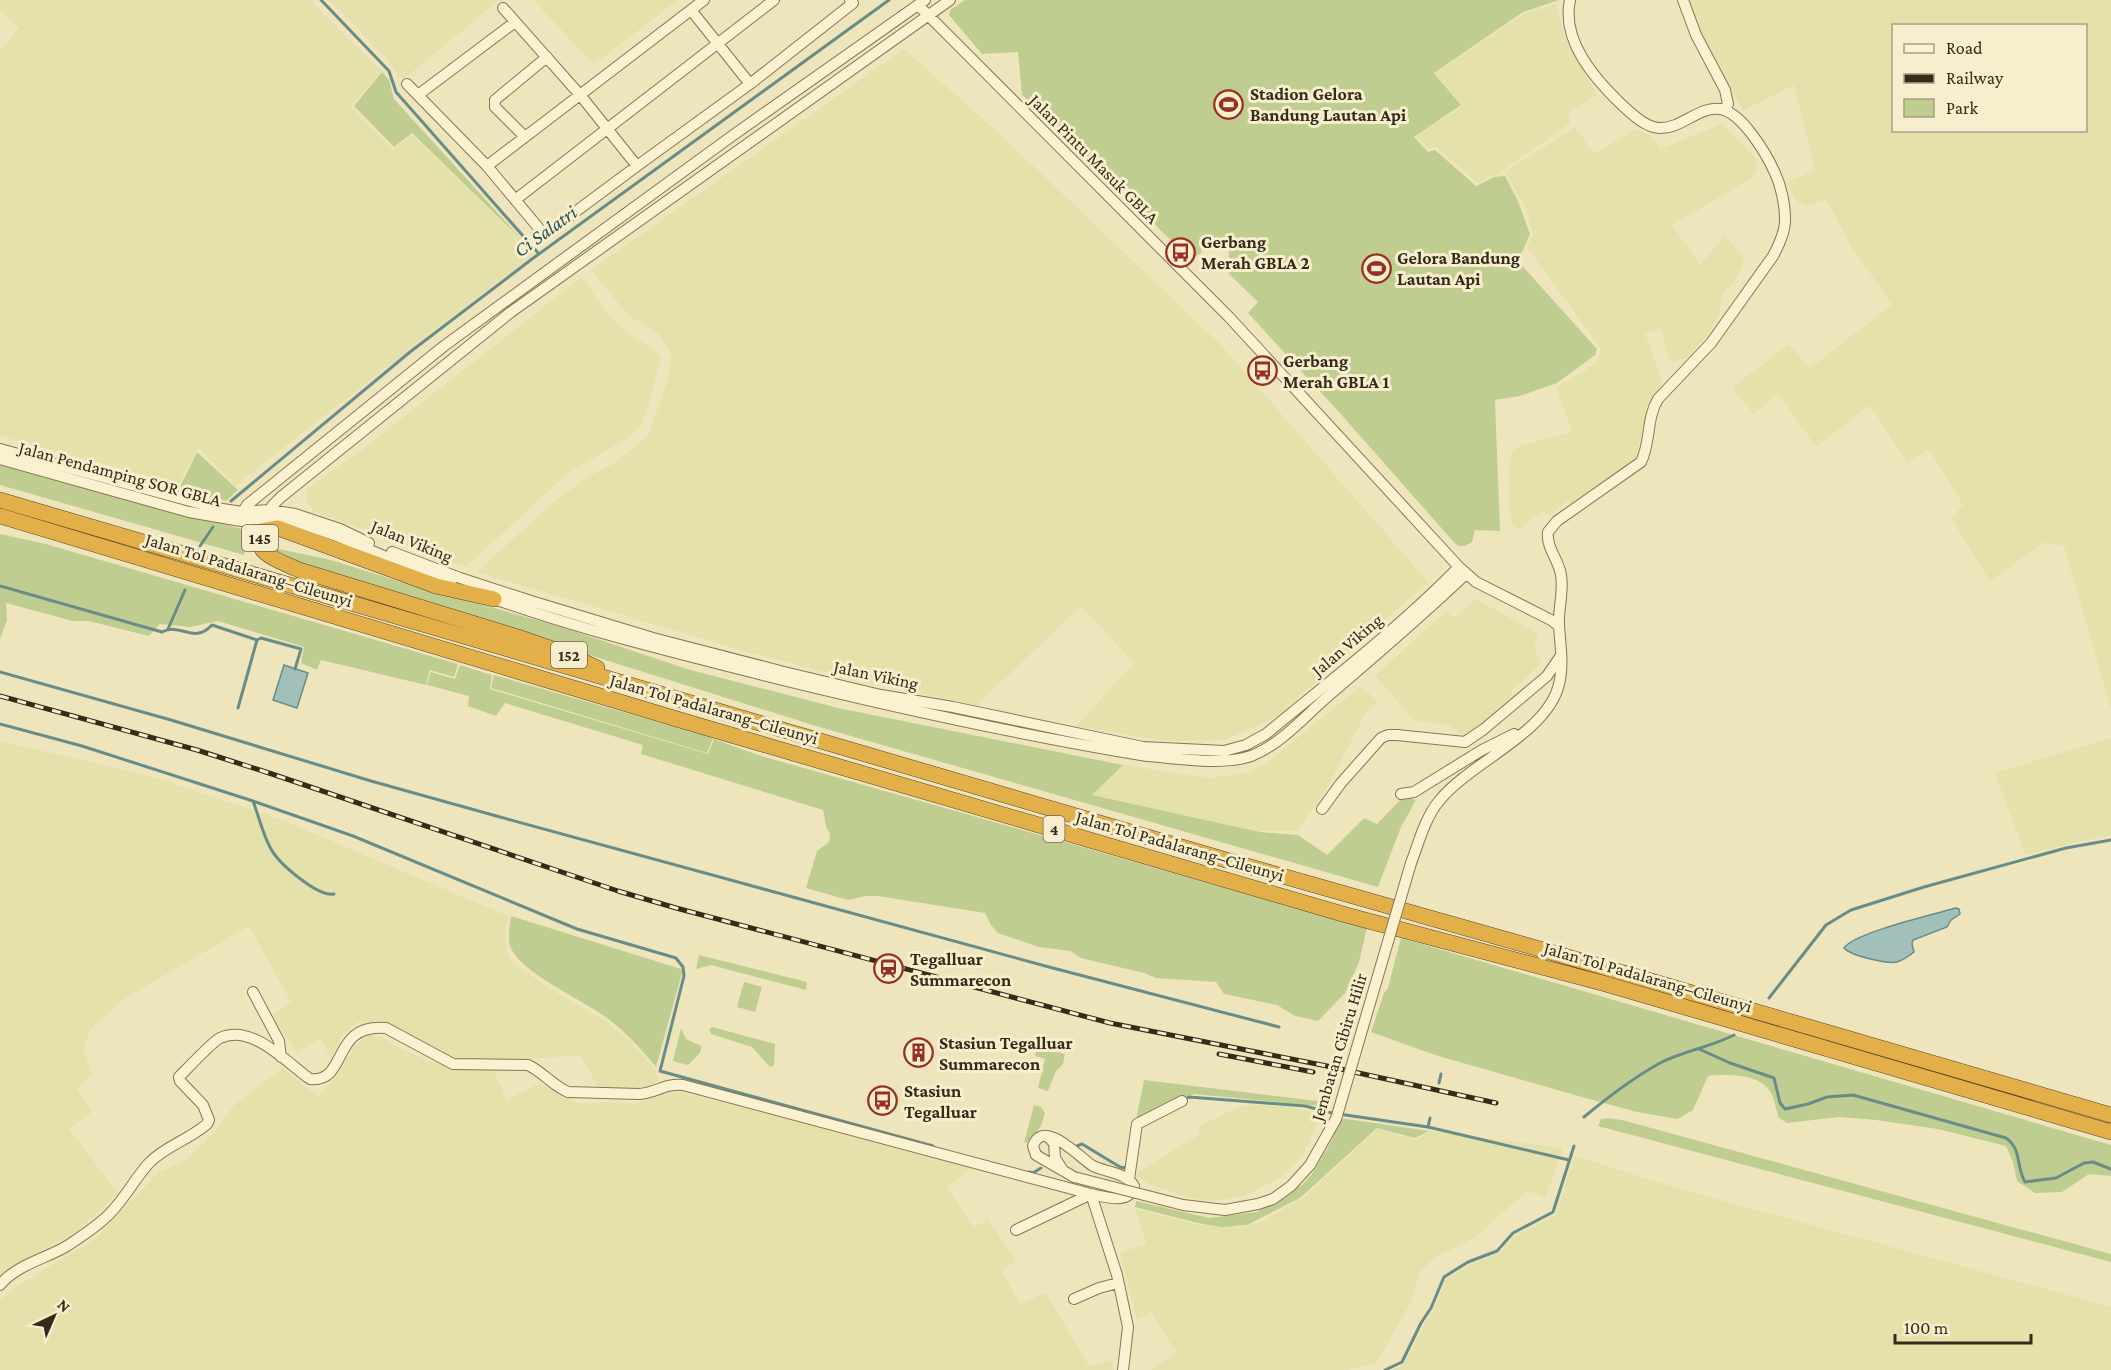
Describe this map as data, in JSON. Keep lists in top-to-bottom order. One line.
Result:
{"streets":{"highway":["145","Jalan Tol Padalarang–Cileunyi","152","4"],"street":["Jalan Pintu Masuk GBLA","Jalan Pendamping SOR GBLA","Jalan Viking","Jembatan Cibiru Hilir"]},"crossings":[["Jalan Pintu Masuk GBLA","Jalan Viking"],["Jalan Pintu Masuk GBLA","Jembatan Cibiru Hilir"],["Jalan Pendamping SOR GBLA","Jalan Viking"],["145","Jalan Viking"],["145","152"],["Jalan Tol Padalarang–Cileunyi","152"]],"water":["Ci Salatri"],"places":{"sports":["Stadion Gelora Bandung Lautan Api","Gelora Bandung Lautan Api"],"bus stop":["Gerbang Merah GBLA 2","Gerbang Merah GBLA 1","Stasiun Tegalluar"],"station":["Tegalluar Summarecon"],"building":["Stasiun Tegalluar Summarecon"]},"legend":["Road","Railway","Park"],"scale_bar":"100 m","north":"top right"}
